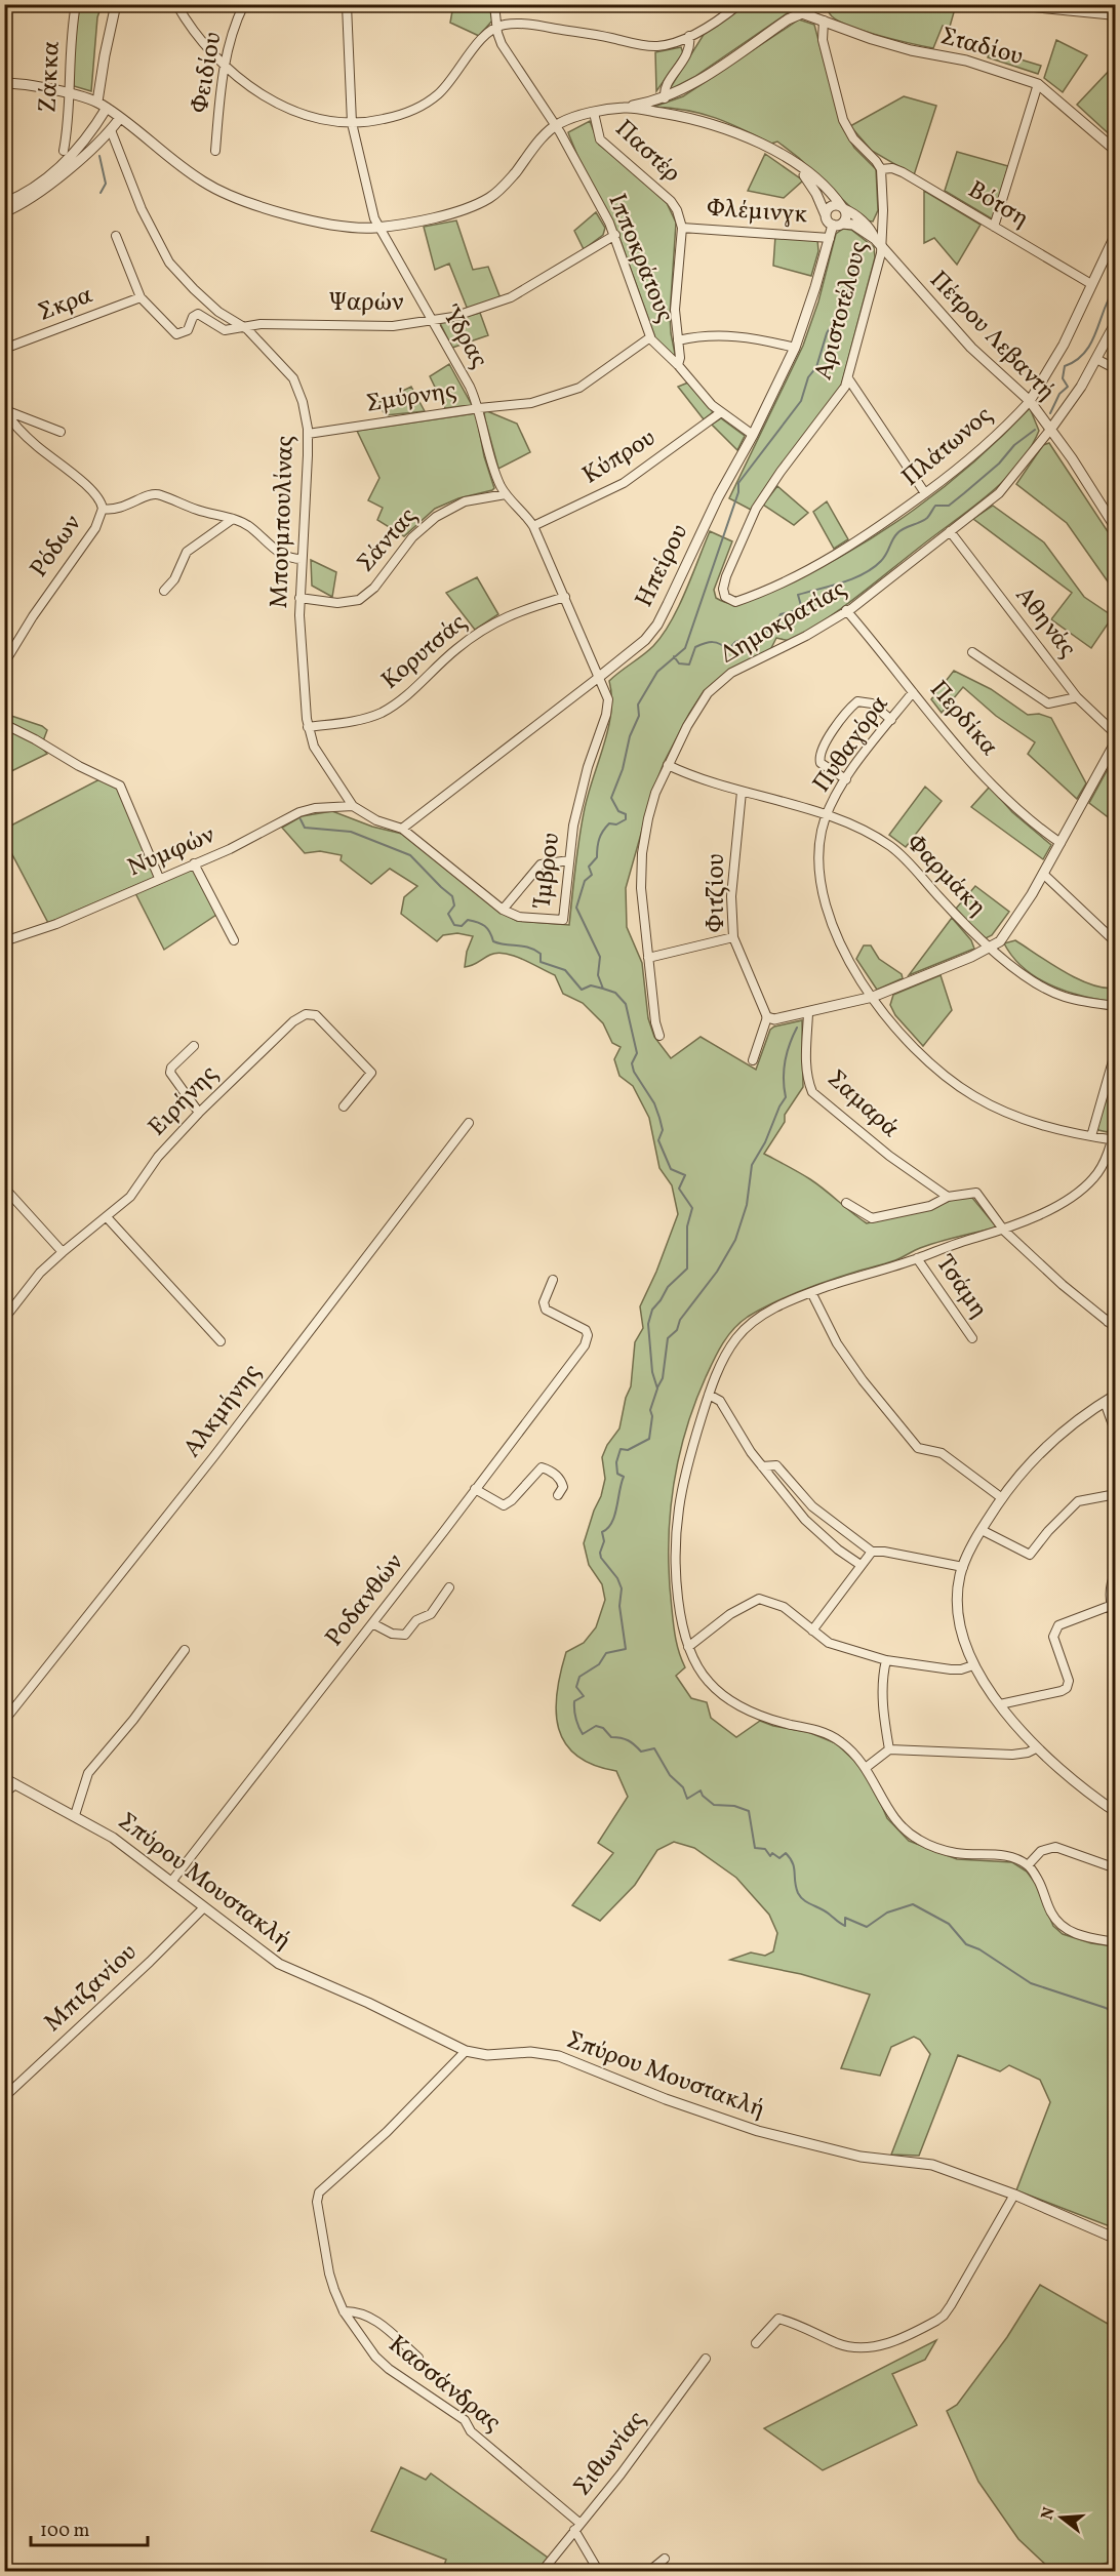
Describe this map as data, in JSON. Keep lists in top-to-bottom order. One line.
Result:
{"streets":{"street":["Σταδίου","Φειδίου","Ζάκκα","Παστέρ","Βότση","Φλέμινγκ","Ιπποκράτους","Ψαρών","Σκρα","Αριστοτέλους","Πέτρου Λεβαντή","Ύδρας","Σμύρνης","Πλάτωνος","Κύπρου","Μπουμπουλίνας","Σάντας","Ρόδων","Ηπείρου","Δημοκρατίας","Αθηνάς","Κορυτσάς","Περδίκα","Πυθαγόρα","Νυμφών","Ίμβρου","Φαρμάκη","Φιτζίου","Ειρήνης","Σαμαρά","Τσάμη","Αλκμήνης","Ροδανθών","Σπύρου Μουστακλή","Μπιζανίου","Κασσάνδρας","Σιθωνίας"]},"crossings":[["Παστέρ","Φλέμινγκ"],["Παστέρ","Ιπποκράτους"],["Παστέρ","Πέτρου Λεβαντή"],["Βότση","Αριστοτέλους"],["Βότση","Πλάτωνος"],["Φλέμινγκ","Ηπείρου"],["Ιπποκράτους","Ψαρών"],["Ιπποκράτους","Πέτρου Λεβαντή"],["Ιπποκράτους","Σμύρνης"],["Ιπποκράτους","Κύπρου"],["Ιπποκράτους","Ηπείρου"],["Ψαρών","Ύδρας"],["Ψαρών","Μπουμπουλίνας"],["Αριστοτέλους","Πέτρου Λεβαντή"],["Αριστοτέλους","Πλάτωνος"],["Πέτρου Λεβαντή","Πλάτωνος"],["Πέτρου Λεβαντή","Ηπείρου"],["Πέτρου Λεβαντή","Δημοκρατίας"],["Ύδρας","Σμύρνης"],["Ύδρας","Κύπρου"],["Ύδρας","Σάντας"],["Ύδρας","Ηπείρου"],["Ύδρας","Κορυτσάς"],["Ύδρας","Ίμβρου"],["Σμύρνης","Μπουμπουλίνας"],["Μπουμπουλίνας","Σάντας"],["Μπουμπουλίνας","Ηπείρου"],["Μπουμπουλίνας","Κορυτσάς"],["Μπουμπουλίνας","Νυμφών"],["Μπουμπουλίνας","Ίμβρου"],["Ηπείρου","Ίμβρου"],["Δημοκρατίας","Αθηνάς"],["Δημοκρατίας","Περδίκα"],["Δημοκρατίας","Φαρμάκη"],["Περδίκα","Πυθαγόρα"],["Πυθαγόρα","Φαρμάκη"],["Φαρμάκη","Φιτζίου"],["Ροδανθών","Σπύρου Μουστακλή"],["Σπύρου Μουστακλή","Μπιζανίου"],["Σπύρου Μουστακλή","Κασσάνδρας"],["Κασσάνδρας","Σιθωνίας"]],"scale_bar":"100 m","north":"left"}
